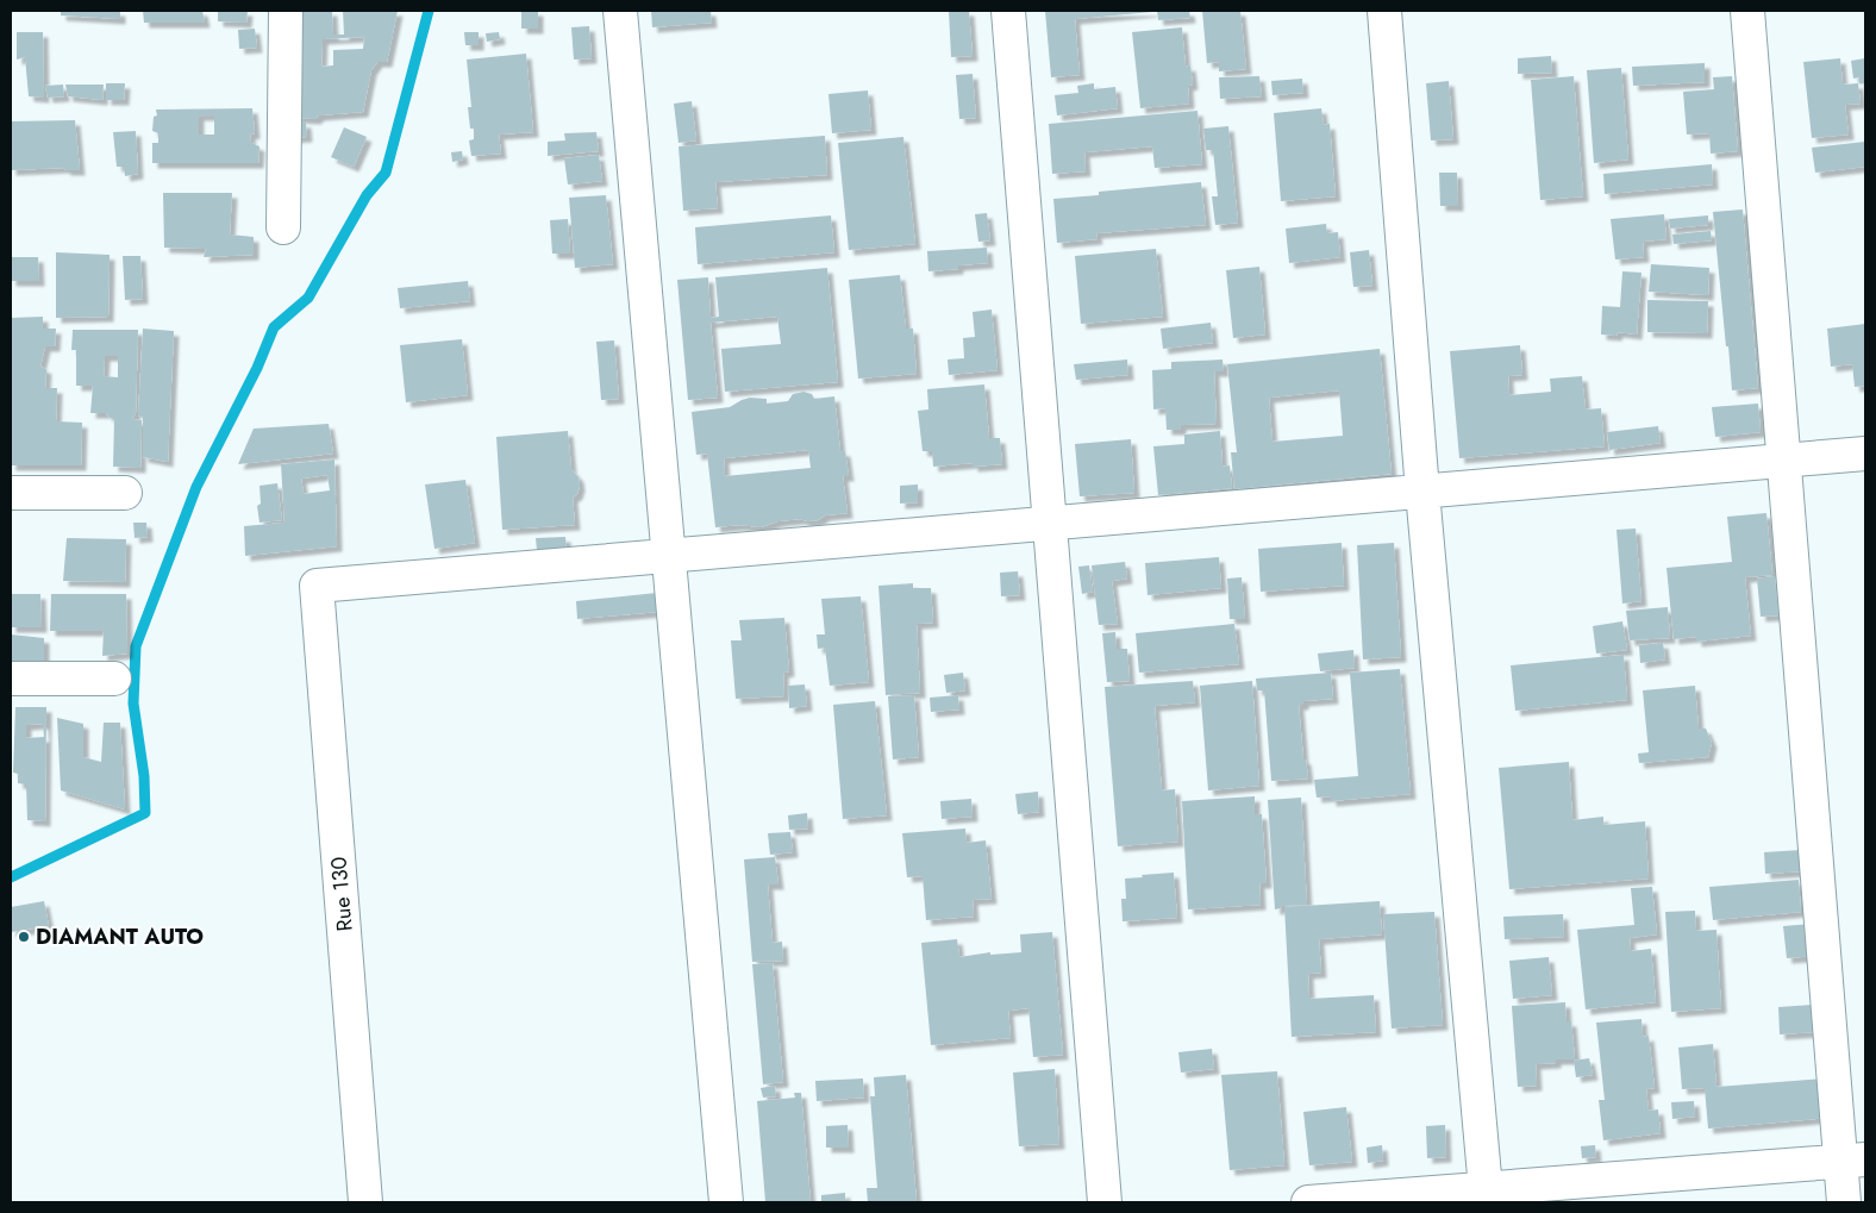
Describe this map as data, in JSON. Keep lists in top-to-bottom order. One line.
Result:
{"streets":{"street":["Rue 130"]},"places":["DIAMANT AUTO"]}
